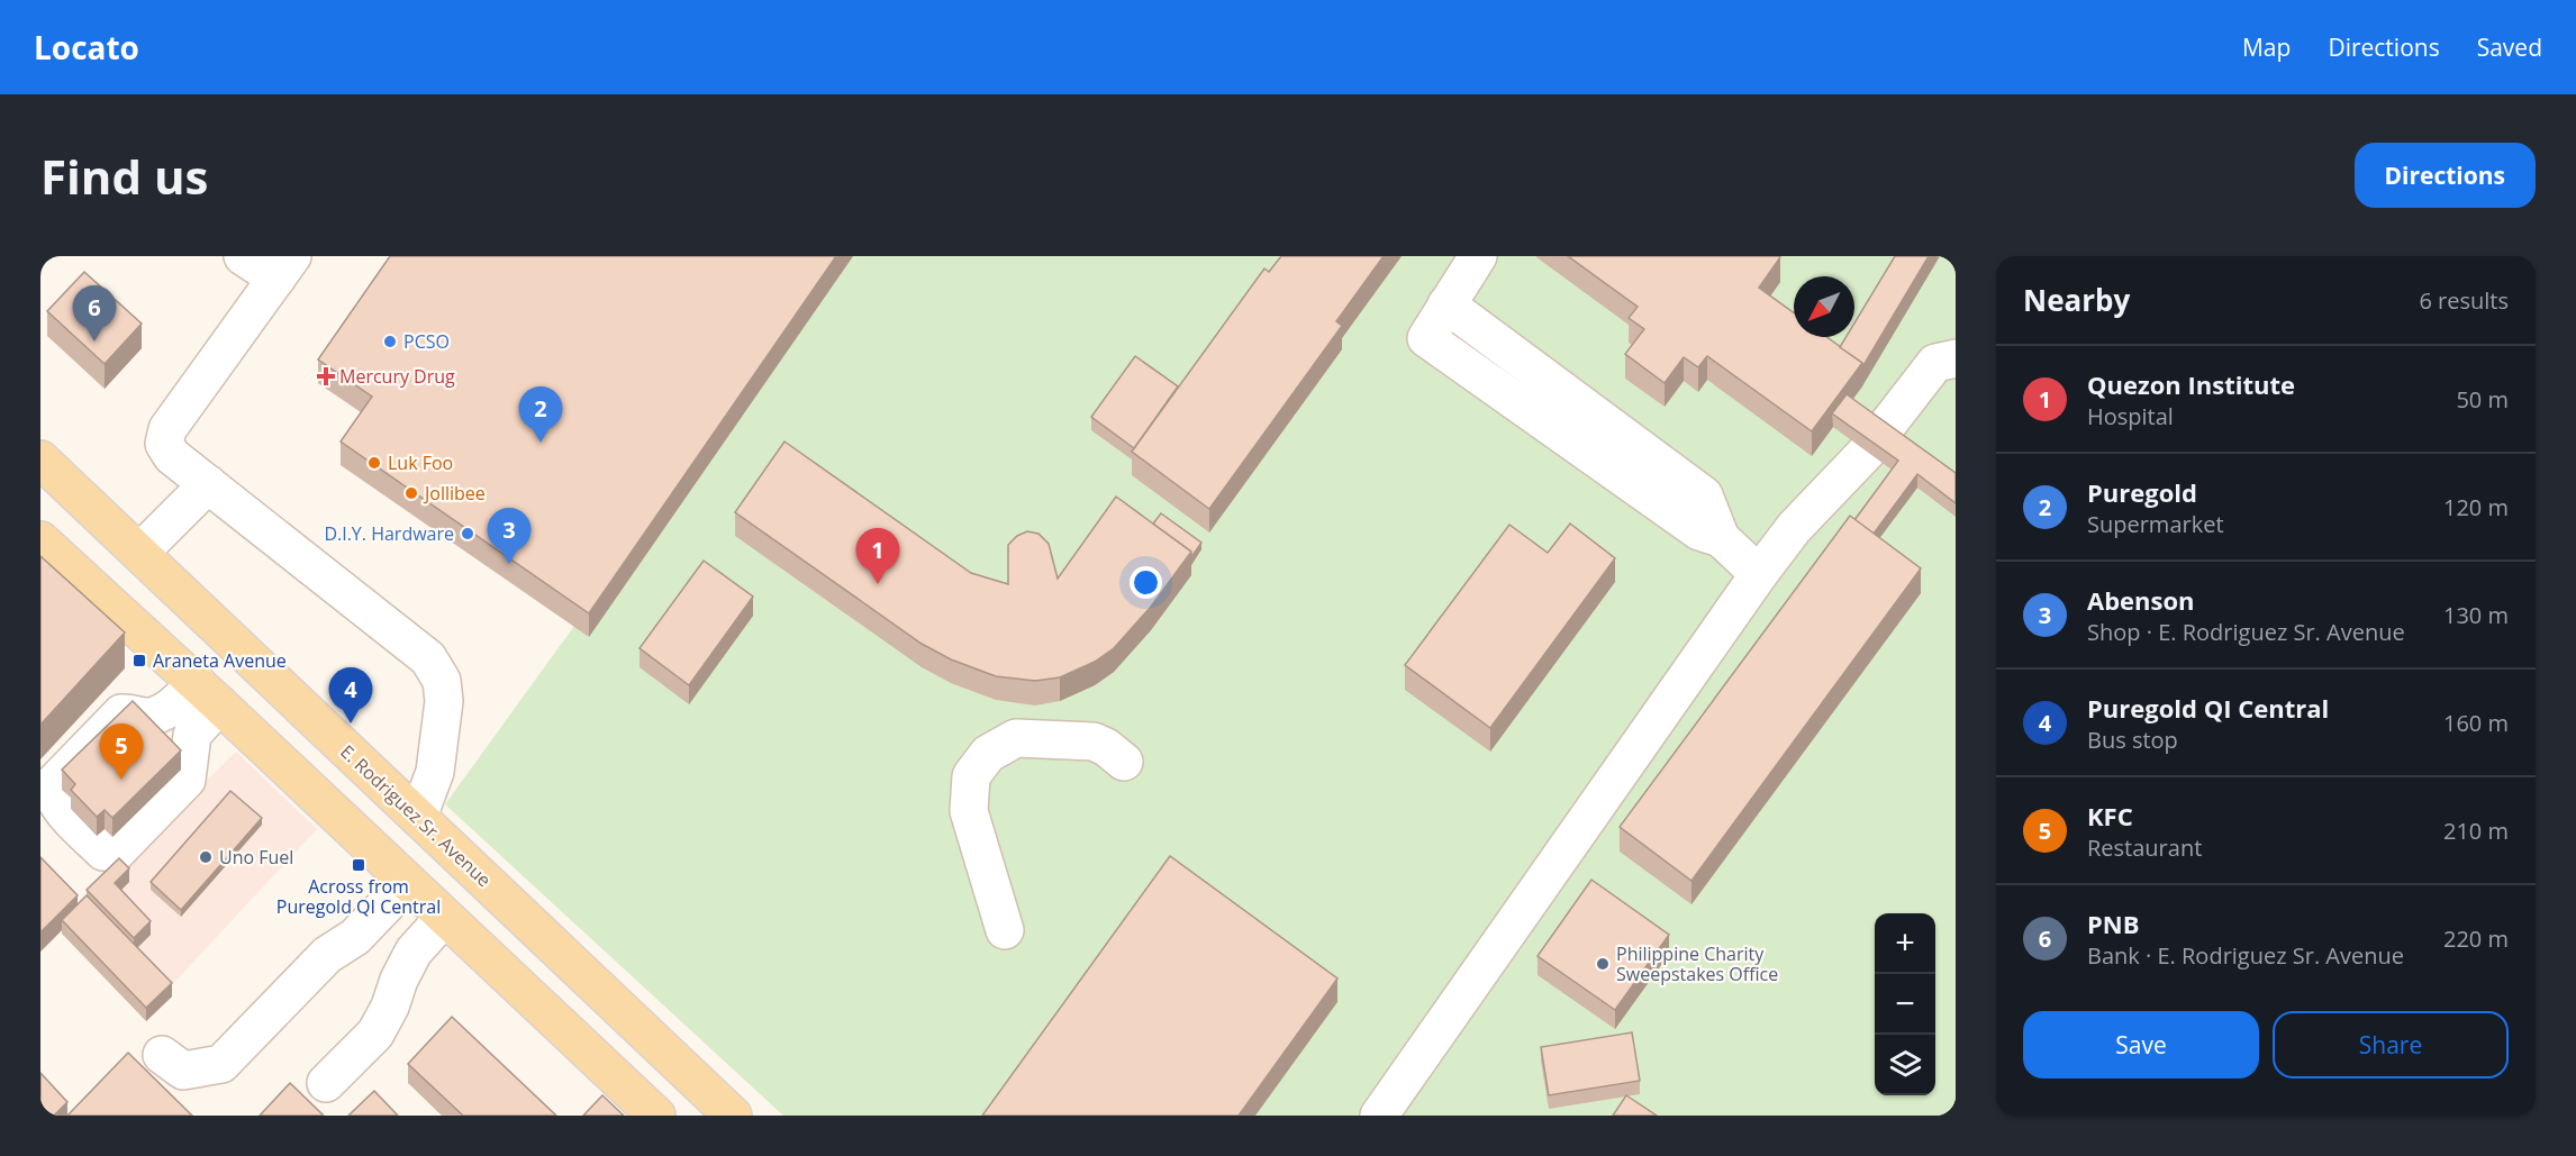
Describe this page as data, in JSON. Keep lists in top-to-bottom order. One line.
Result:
{"streets":{"main road":["E. Rodriguez Sr. Avenue"]},"places":{"other":["PCSO","Luk Foo","Jollibee","D.I.Y. Hardware","Uno Fuel","Philippine Charity Sweepstakes Office"],"health":["Mercury Drug"],"transit":["Araneta Avenue","Across from Puregold QI Central"]},"north":"bottom left","page":{"header":"Locato","nav":["Map","Directions","Saved"],"buttons":["Directions",["Save","Share"]],"title":"Find us","heading":["Nearby","6 results"],"pins":["6","2","3","1","4","5"],"list":[{"mark":"1","name":"Quezon Institute","note":"Hospital","value":"50 m"},{"mark":"2","name":"Puregold","note":"Supermarket","value":"120 m"},{"mark":"3","name":"Abenson","note":"Shop · E. Rodriguez Sr. Avenue","value":"130 m"},{"mark":"4","name":"Puregold QI Central","note":"Bus stop","value":"160 m"},{"mark":"5","name":"KFC","note":"Restaurant","value":"210 m"},{"mark":"6","name":"PNB","note":"Bank · E. Rodriguez Sr. Avenue","value":"220 m"}],"map_buttons":["+","−"]}}
